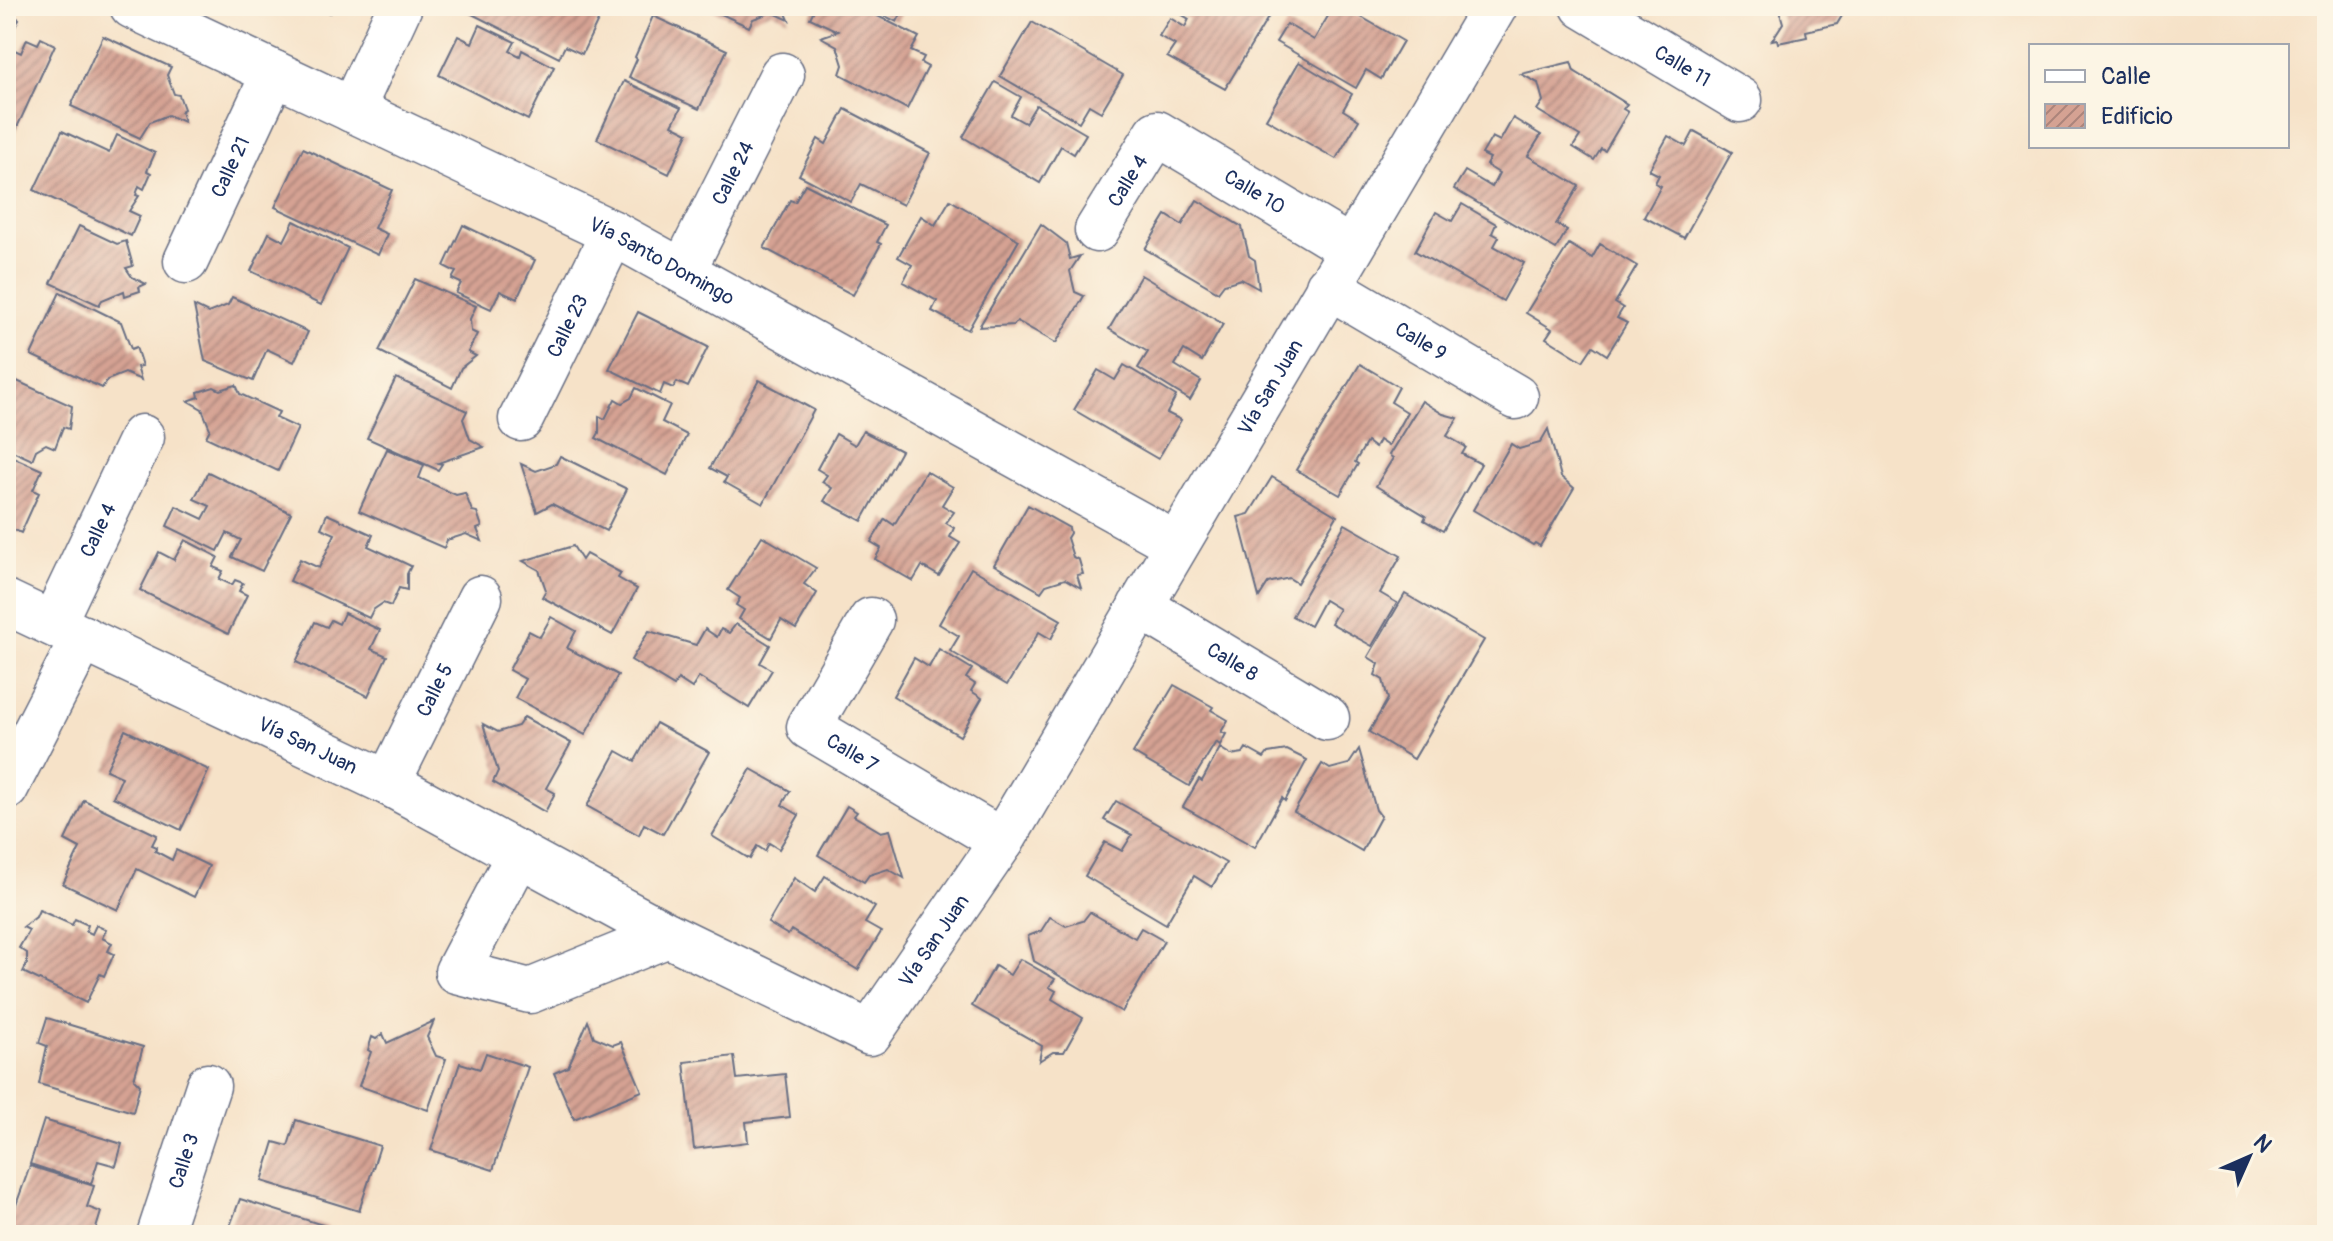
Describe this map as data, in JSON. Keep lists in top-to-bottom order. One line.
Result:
{"streets":{"street":["Calle 11","Calle 21","Calle 24","Calle 4","Calle 10","Vía Santo Domingo","Calle 23","Calle 9","Vía San Juan","Calle 8","Calle 5","Calle 7","Calle 3"]},"crossings":[["Calle 21","Vía Santo Domingo"],["Calle 24","Vía Santo Domingo"],["Calle 4","Calle 10"],["Calle 4","Vía San Juan"],["Calle 10","Vía San Juan"],["Vía Santo Domingo","Calle 23"],["Vía Santo Domingo","Vía San Juan"],["Calle 9","Vía San Juan"],["Vía San Juan","Calle 8"],["Vía San Juan","Calle 5"],["Vía San Juan","Calle 7"]],"legend":["Calle","Edificio"],"north":"top right"}
